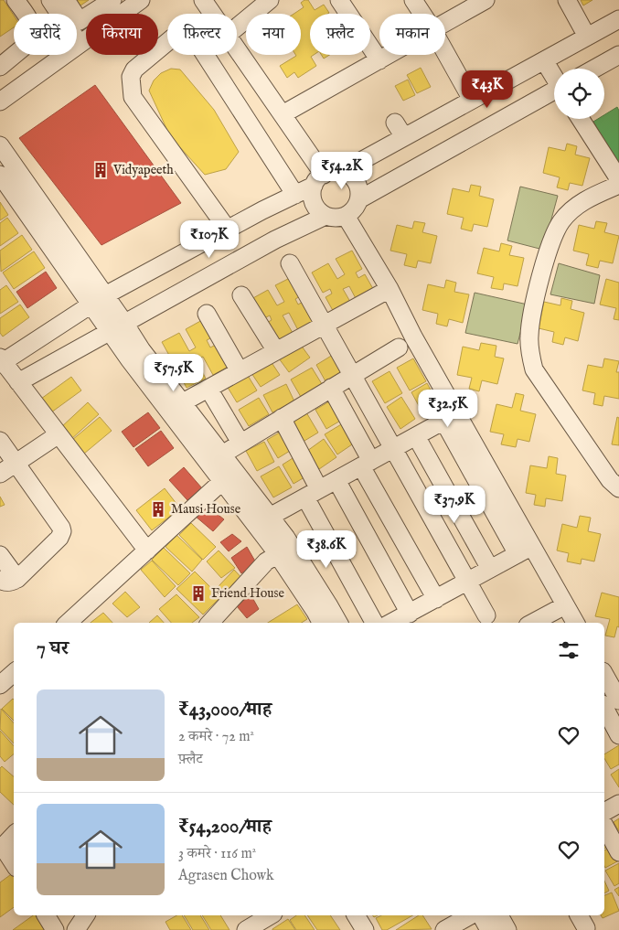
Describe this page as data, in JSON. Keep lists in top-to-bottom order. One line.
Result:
{"places":{"building":["Vidyapeeth","Mausi House","Friend House"]},"page":{"chip":["खरीदें","किराया","फ़िल्टर","नया","फ़्लैट","मकान"],"price":["₹43K","₹54.2K","₹107K","₹57.5K","₹32.5K","₹37.9K","₹38.6K"],"heading":"7 घर","list":[{"name":"₹43,000/माह","note":"2 कमरे · 72 m² · फ़्लैट"},{"name":"₹54,200/माह","note":"3 कमरे · 116 m² · Agrasen Chowk"}]}}
